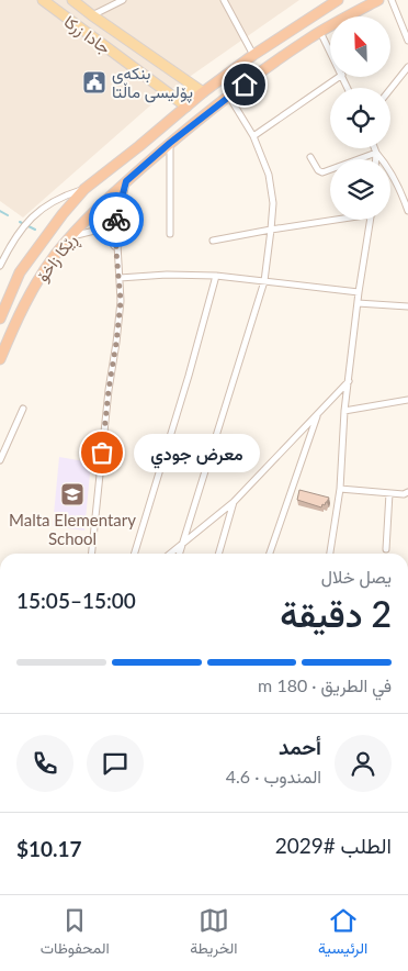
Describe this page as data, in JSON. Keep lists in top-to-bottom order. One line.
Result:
{"streets":{"highway":["ڕێکا زاخۆ"],"main road":["جادا زرکا"]},"crossings":[["جادا زرکا","ڕێکا زاخۆ"]],"places":{"public building":["بنکەی پۆلیسی ماڵتا"],"other":["معرض جودي"],"school or university":["Malta Elementary School"]},"north":"top left","page":{"bubble":"معرض جودي","heading":["2 دقيقة","يصل خلال","15:00–15:05"],"panel":["أحمد","المندوب · 4.6","الطلب #2029","$10.17"],"bar":"في الطريق · 180 m","tabs":["الرئيسية","الخريطة","المحفوظات"]}}
